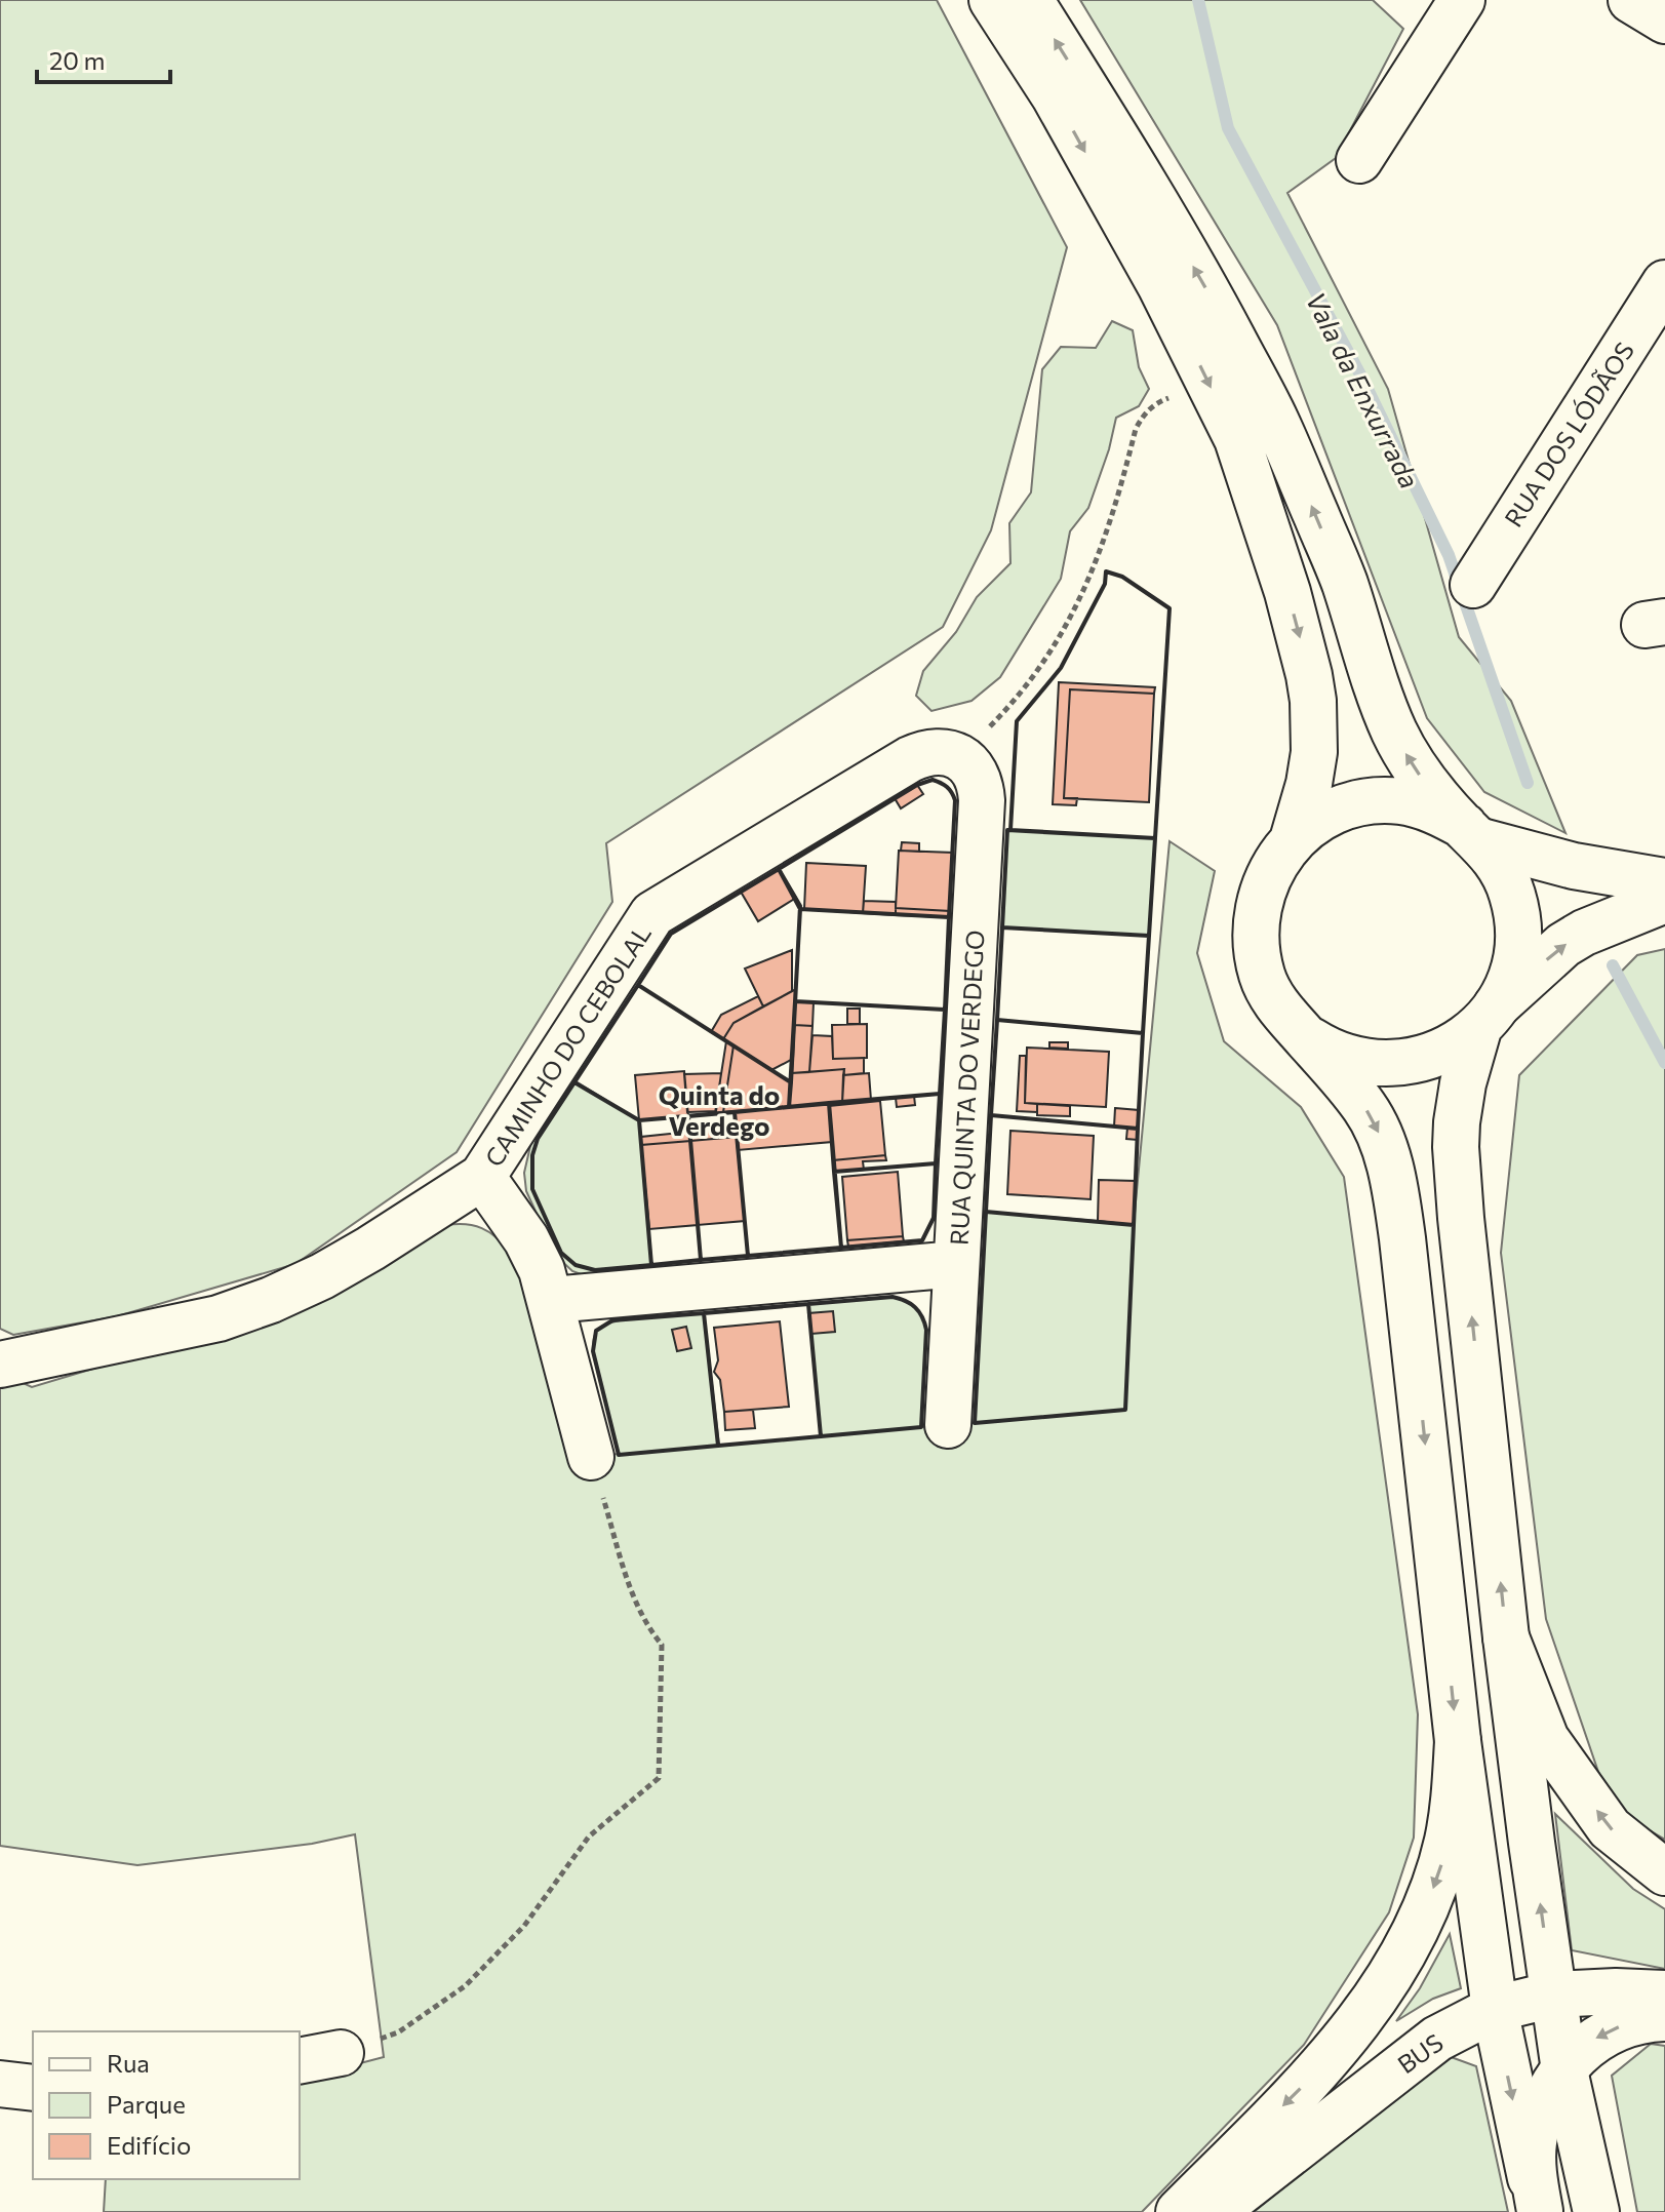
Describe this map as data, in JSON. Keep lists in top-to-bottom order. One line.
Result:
{"streets":{"main road":["RUA DOS LÓDÃOS","CAMINHO DO CEBOLAL","RUA QUINTA DO VERDEGO","BUS"]},"crossings":[["CAMINHO DO CEBOLAL","RUA QUINTA DO VERDEGO"]],"districts":["Quinta do Verdego"],"water":["Vala da Enxurrada"],"legend":["Rua","Parque","Edifício"],"scale_bar":"20 m"}
